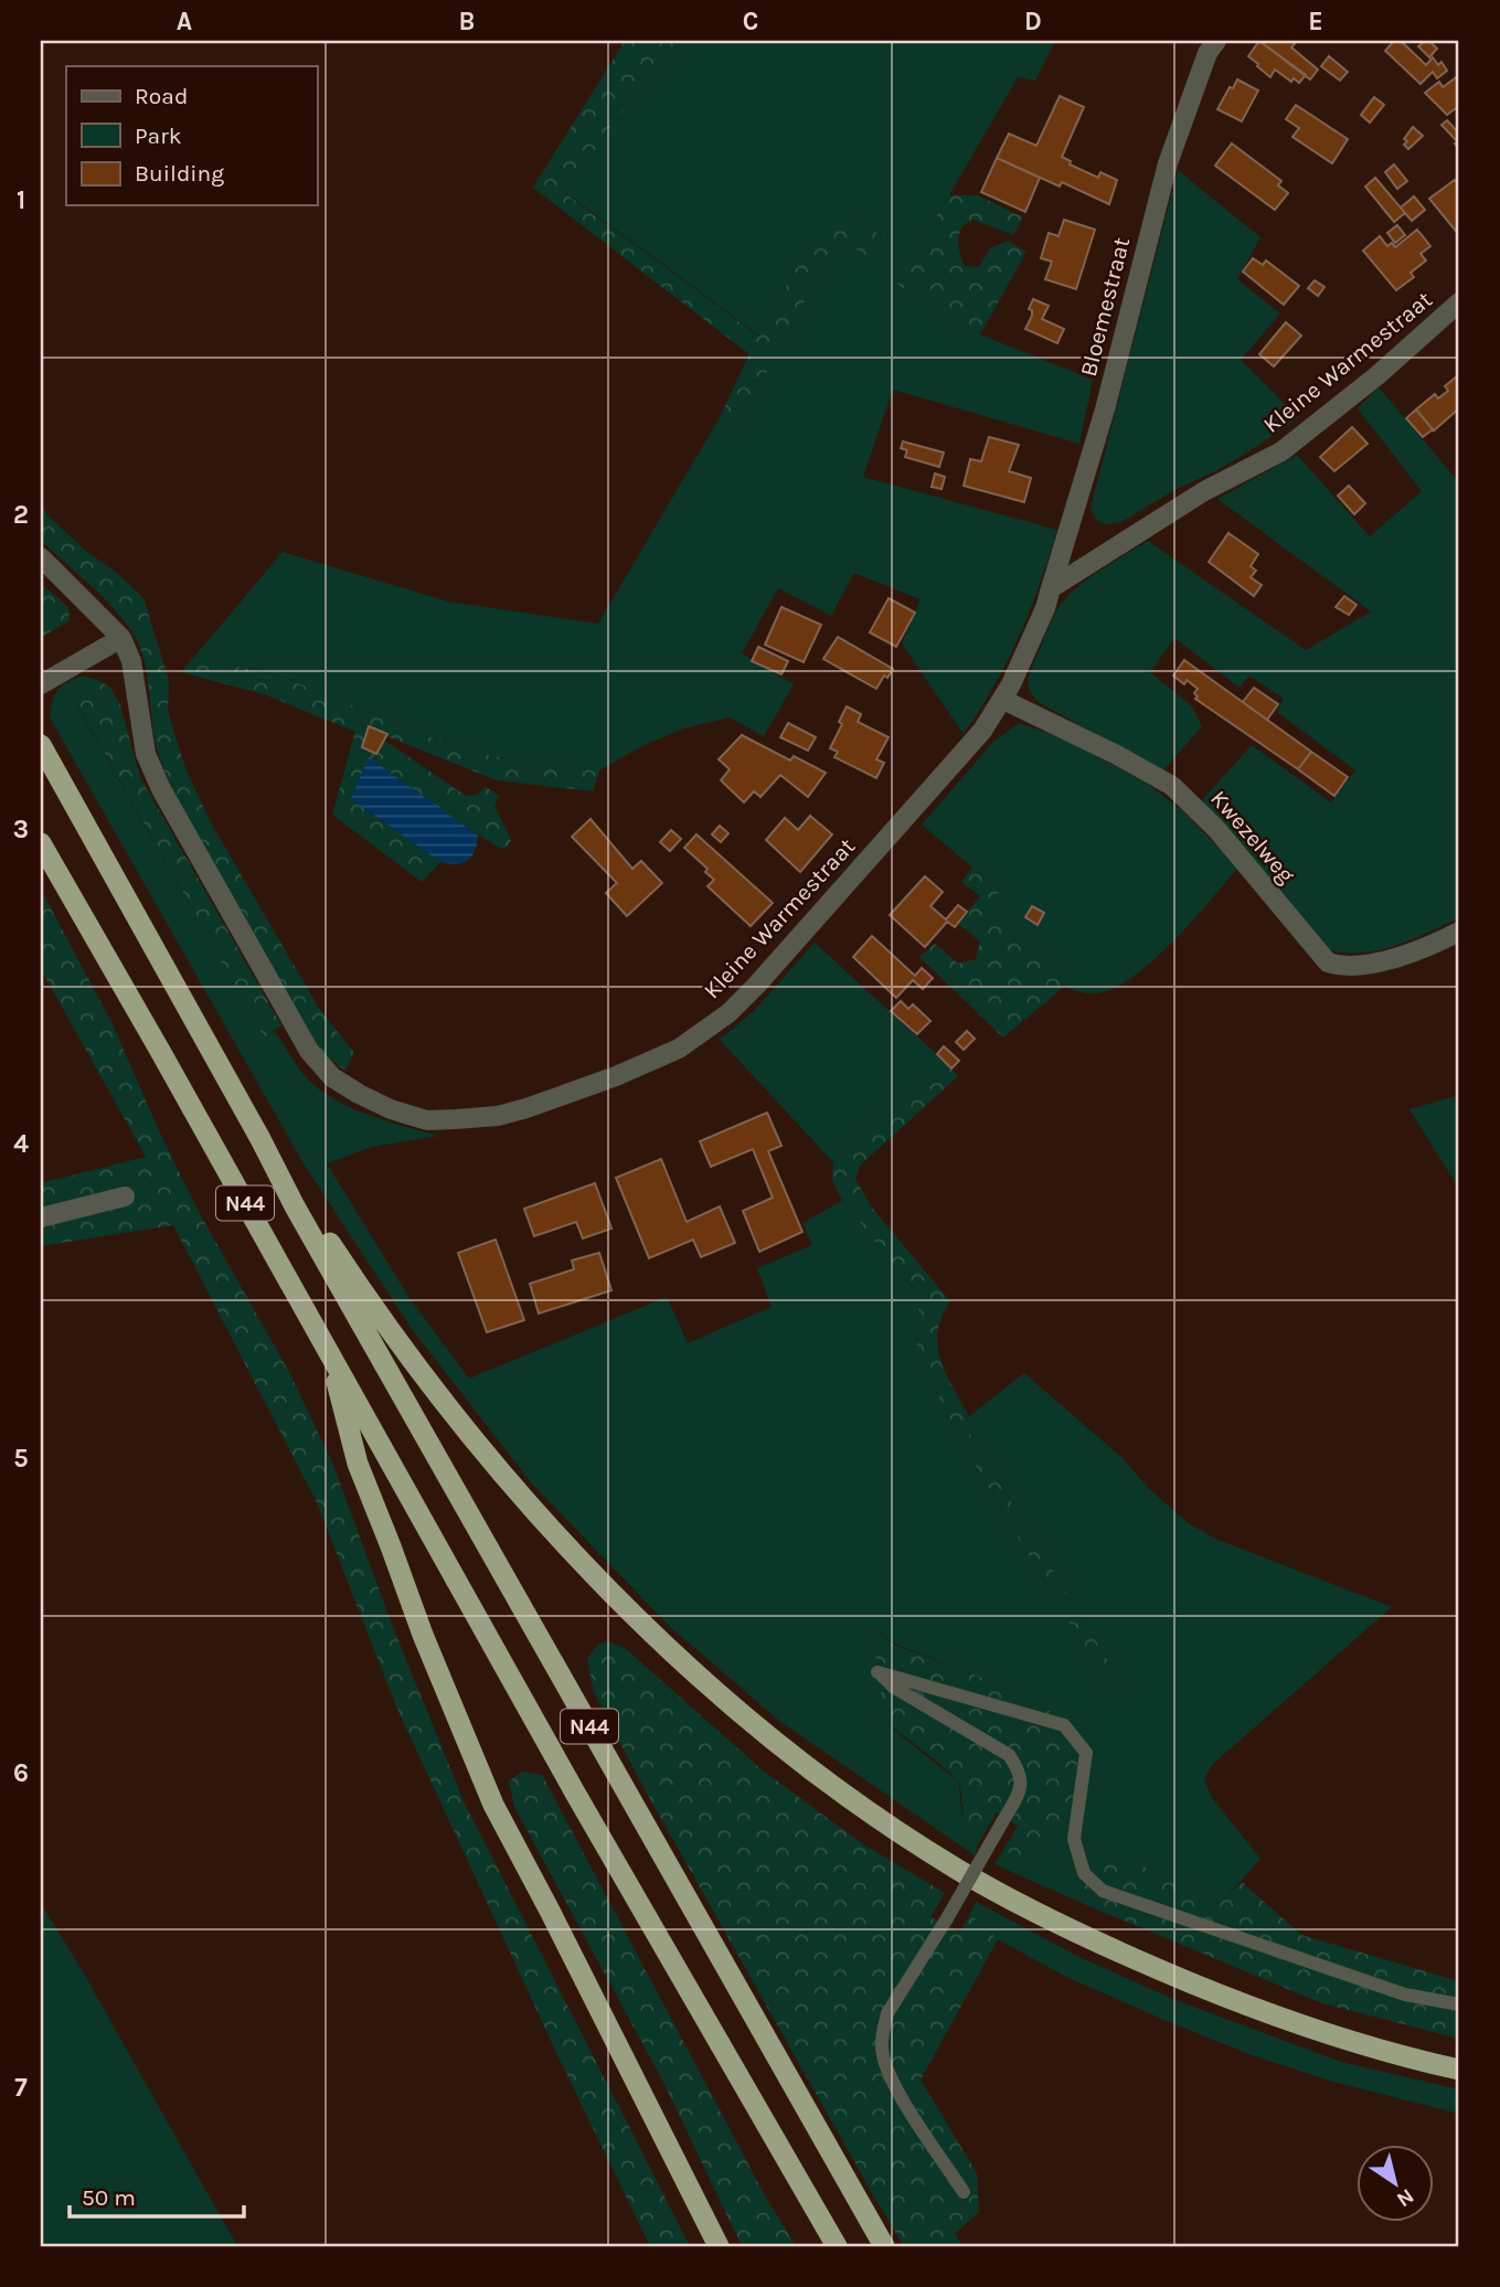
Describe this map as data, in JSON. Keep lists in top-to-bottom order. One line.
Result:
{"streets":{"highway":["N44"],"street":["Bloemestraat","Kleine Warmestraat","Kwezelweg"]},"crossings":[["Bloemestraat","Kleine Warmestraat"],["Kleine Warmestraat","Kwezelweg"]],"legend":["Road","Park","Building"],"scale_bar":"50 m","north":"bottom right","grid":{"columns":["A","B","C","D","E"],"rows":["1","2","3","4","5","6","7"]}}
